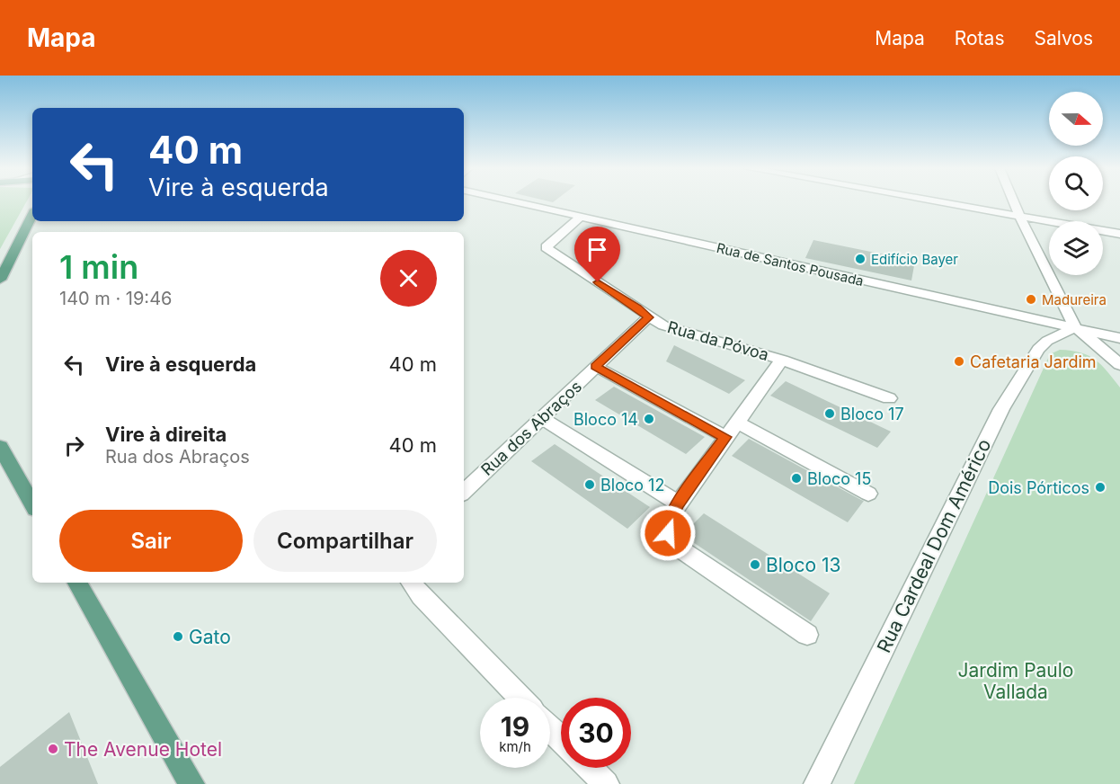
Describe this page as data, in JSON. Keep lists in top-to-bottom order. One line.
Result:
{"streets":{"street":["Rua de Santos Pousada","Rua da Póvoa","Rua dos Abraços","Rua Cardeal Dom Américo"]},"crossings":[["Rua de Santos Pousada","Rua da Póvoa"],["Rua de Santos Pousada","Rua Cardeal Dom Américo"],["Rua da Póvoa","Rua dos Abraços"]],"parks":["Jardim Paulo Vallada"],"places":["Edifício Bayer","Madureira","Cafetaria Jardim","Bloco 17","Bloco 14","Bloco 15","Bloco 12","Dois Pórticos","Bloco 13","Gato","The Avenue Hotel"],"north":"right","page":{"header":"Mapa","nav":["Mapa","Rotas","Salvos"],"turn":["40 m","Vire à esquerda"],"heading":["1 min","140 m · 19:46"],"list":[{"name":"Vire à esquerda","value":"40 m"},{"name":"Vire à direita","note":"Rua dos Abraços","value":"40 m"}],"buttons":["Sair","Compartilhar"],"speed":"19 km/h","limit":"30"}}
